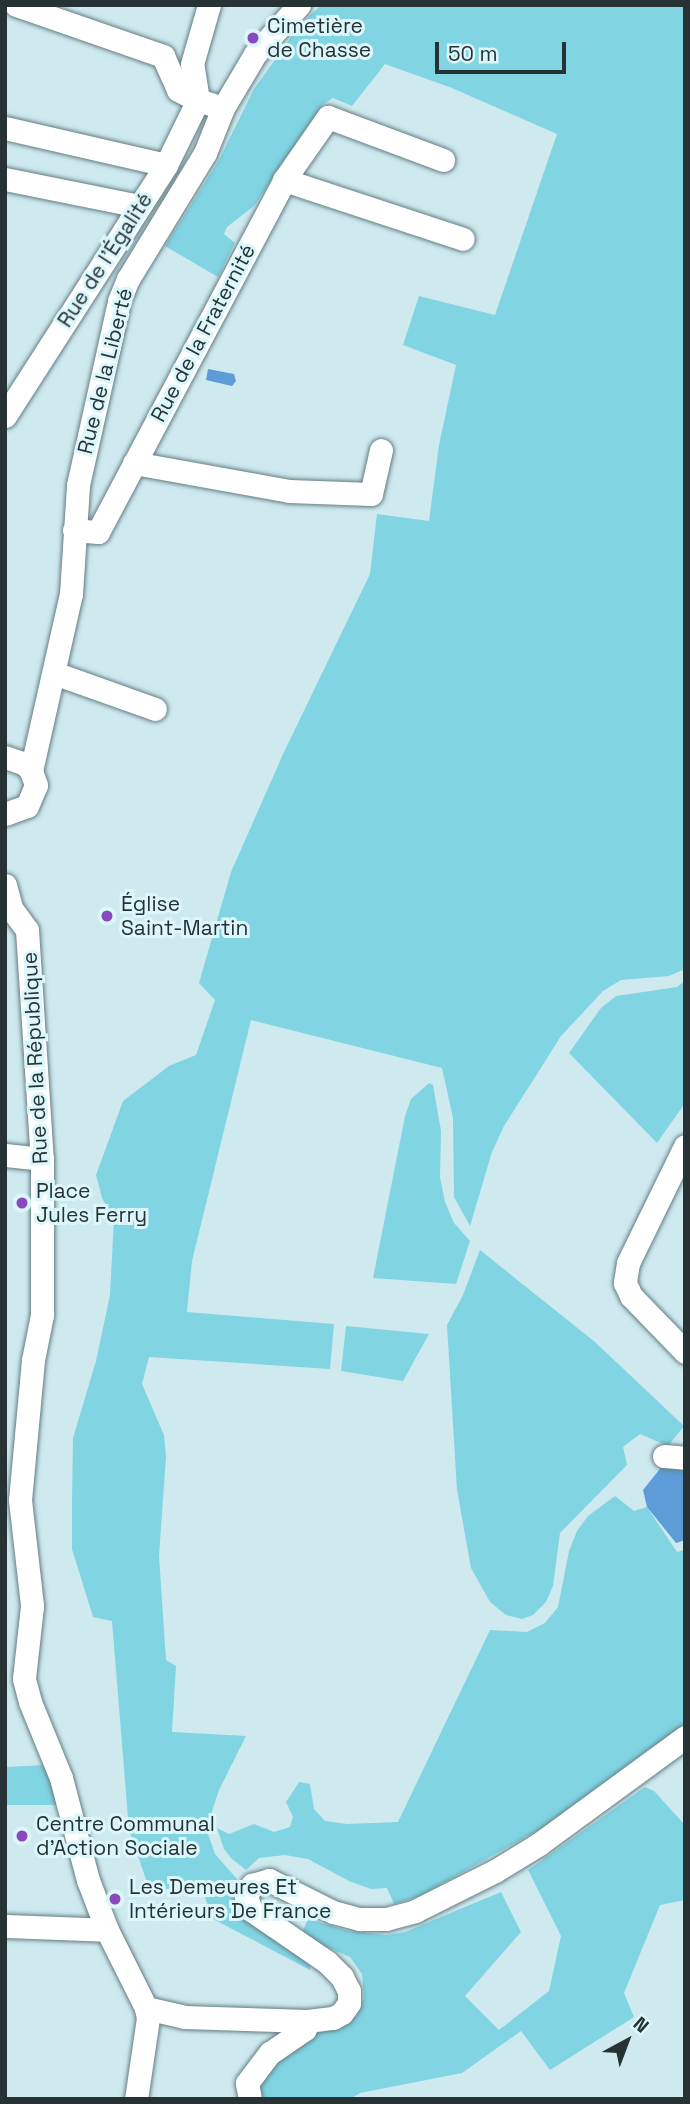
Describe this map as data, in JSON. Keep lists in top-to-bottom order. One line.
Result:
{"streets":{"street":["Rue de l'Égalité","Rue de la Fraternité","Rue de la Liberté","Rue de la République"]},"crossings":[["Rue de la Fraternité","Rue de la Liberté"]],"places":["Cimetière de Chasse","Église Saint-Martin","Place Jules Ferry","Centre Communal d'Action Sociale","Les Demeures Et Intérieurs De France"],"scale_bar":"50 m","north":"top right"}
